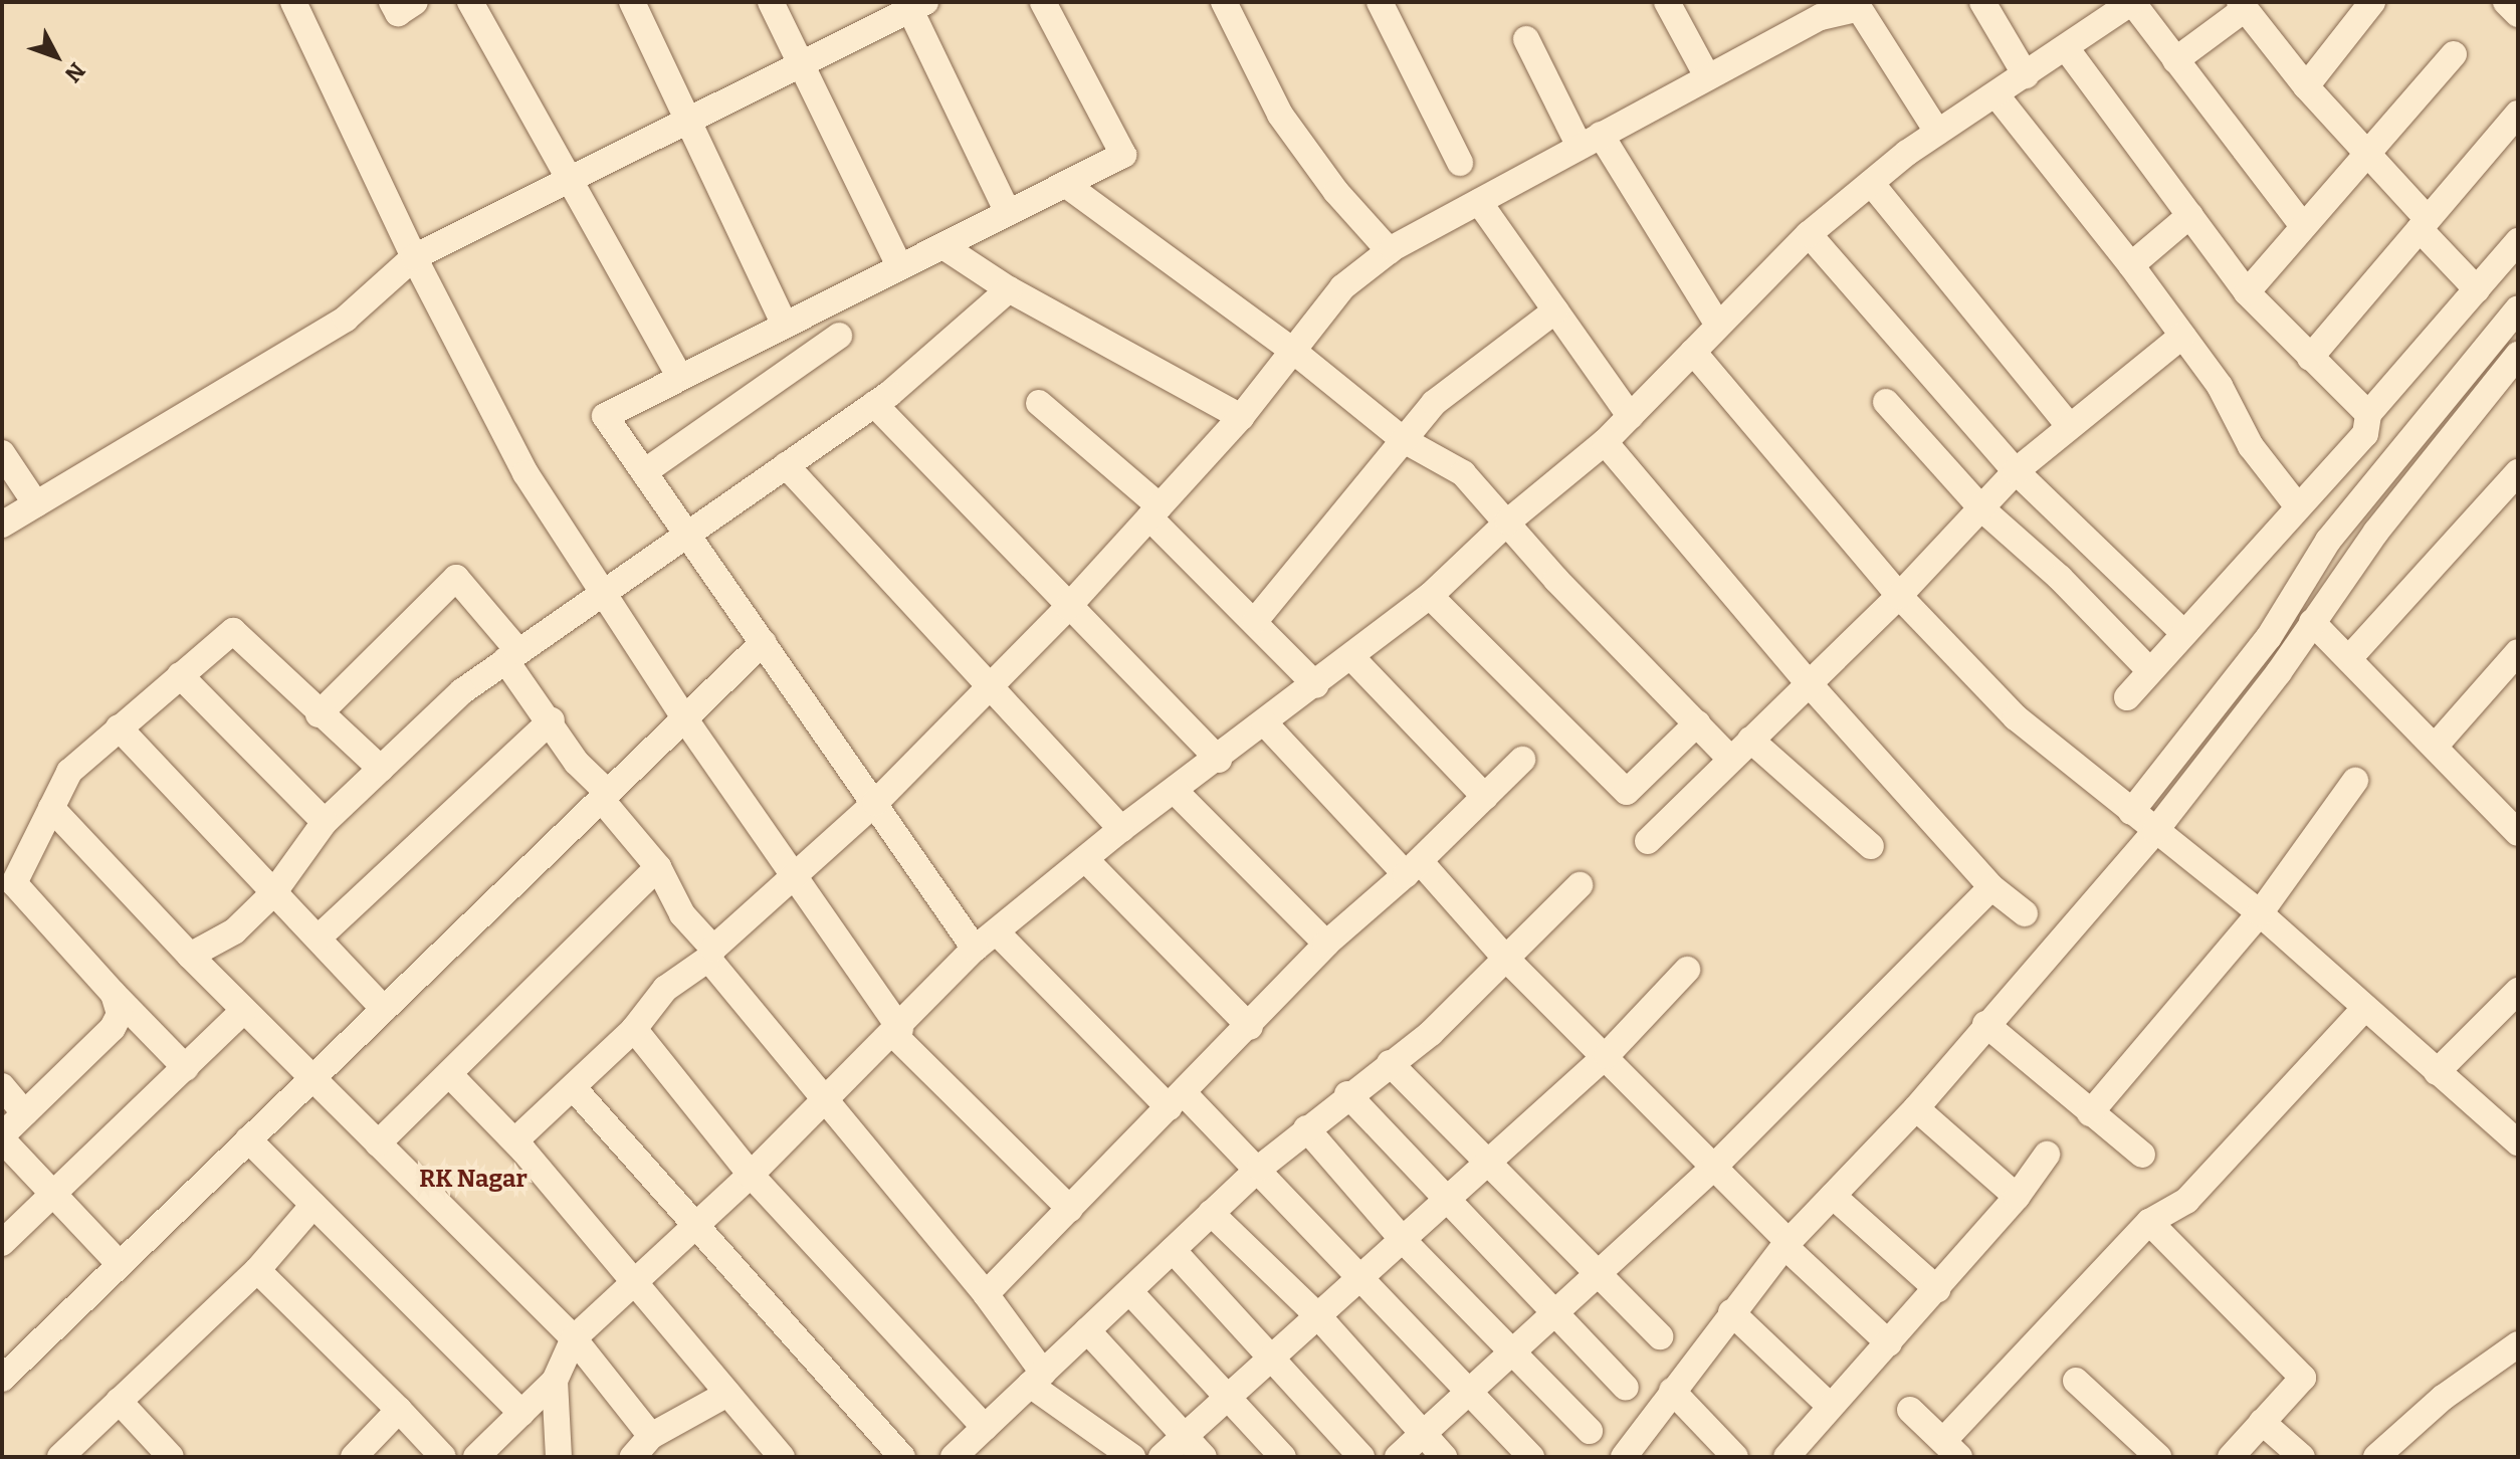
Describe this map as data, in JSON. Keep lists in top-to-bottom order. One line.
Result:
{"districts":["RK Nagar"],"north":"bottom right"}
